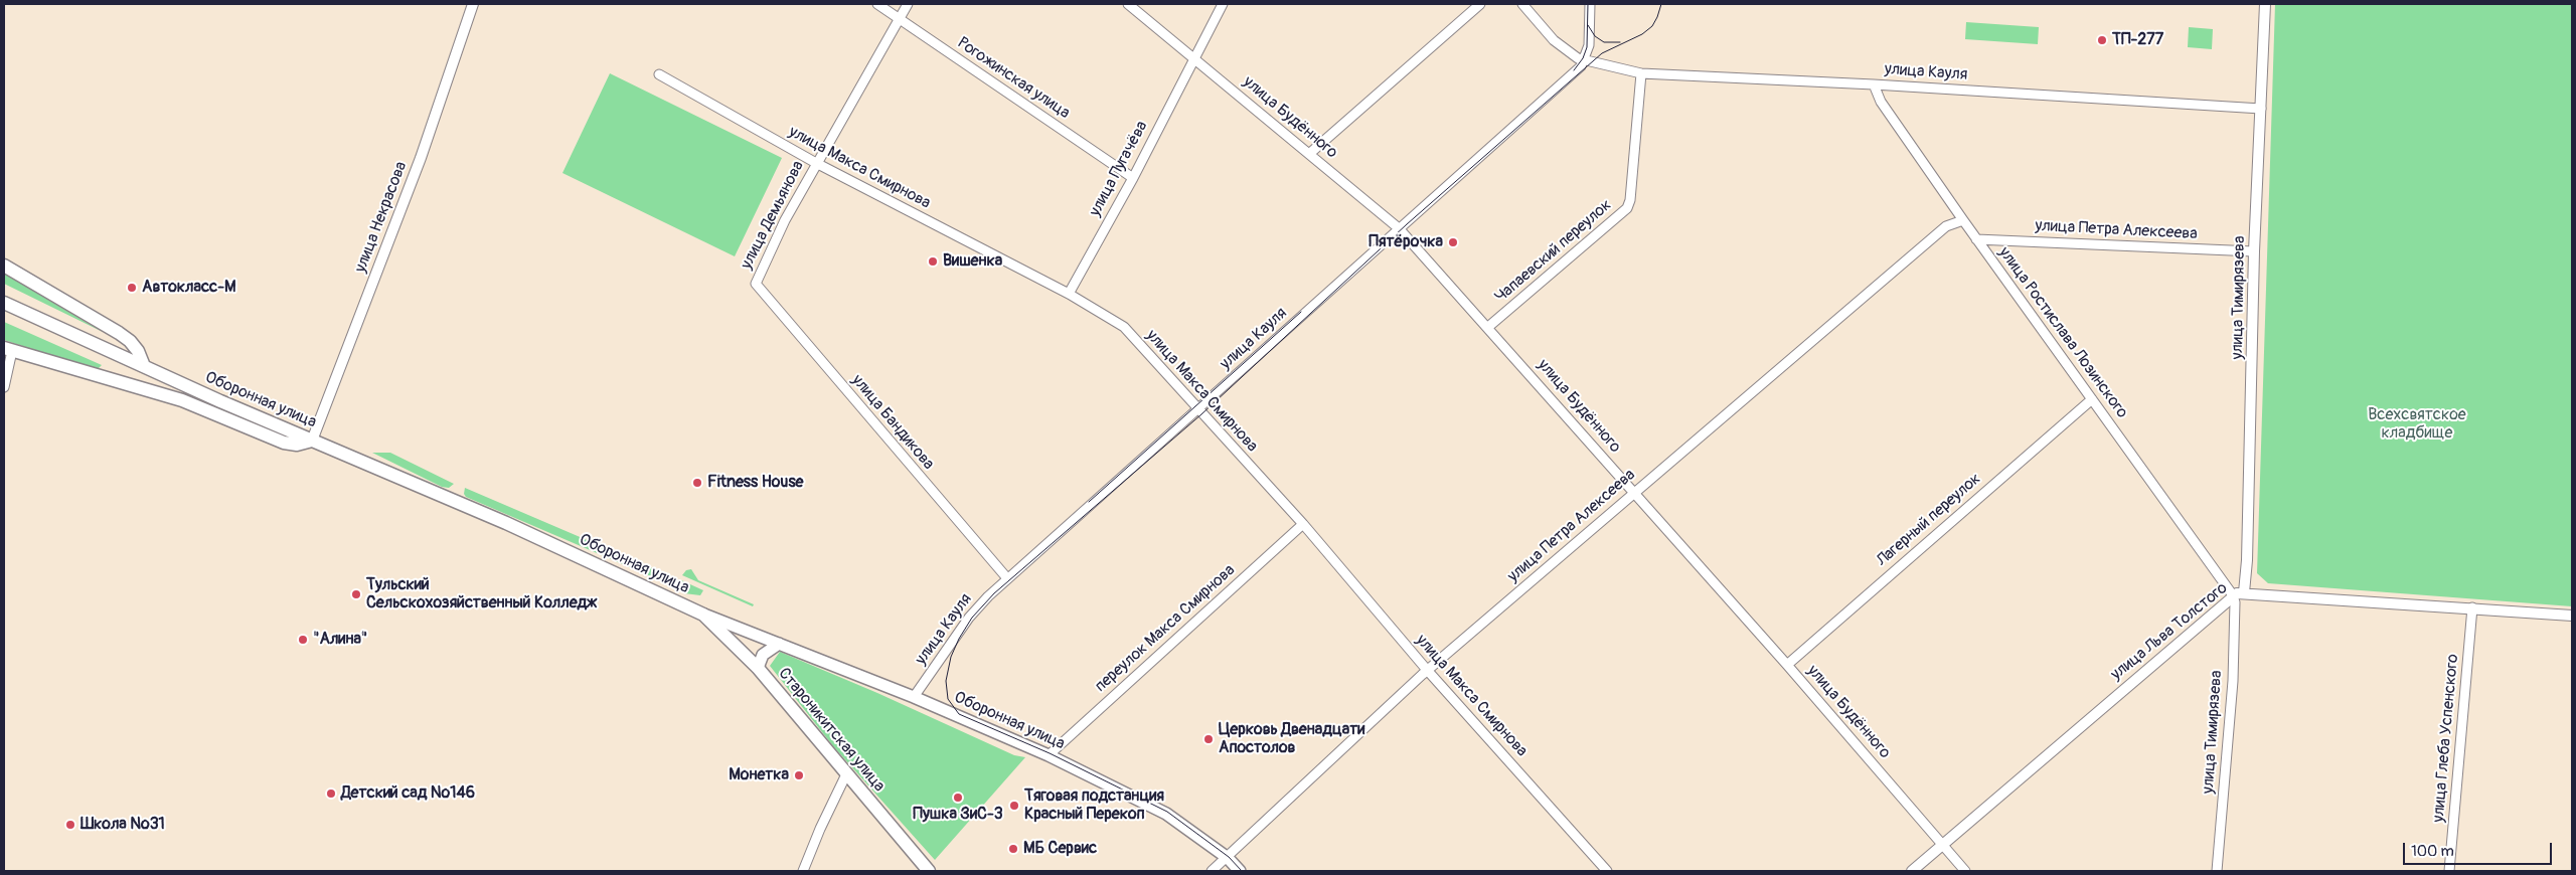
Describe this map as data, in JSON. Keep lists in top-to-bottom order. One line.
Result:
{"streets":{"main road":["Оборонная улица","Староникитская улица"],"street":["улица Кауля","Рогожинская улица","улица Будённого","улица Макса Смирнова","улица Пугачёва","улица Демьянова","улица Некрасова","улица Петра Алексеева","Чапаевский переулок","улица Тимирязева","улица Ростислава Лозинского","улица Бандикова","Лагерный переулок","переулок Макса Смирнова","улица Льва Толстого","улица Глеба Успенского"]},"crossings":[["улица Кауля","улица Будённого"],["улица Кауля","улица Макса Смирнова"],["улица Кауля","Чапаевский переулок"],["улица Кауля","улица Тимирязева"],["улица Кауля","улица Ростислава Лозинского"],["улица Кауля","Оборонная улица"],["улица Кауля","улица Бандикова"],["Рогожинская улица","улица Пугачёва"],["Рогожинская улица","улица Демьянова"],["улица Будённого","улица Пугачёва"],["улица Будённого","улица Петра Алексеева"],["улица Будённого","Чапаевский переулок"],["улица Будённого","Лагерный переулок"],["улица Будённого","улица Льва Толстого"],["улица Макса Смирнова","улица Пугачёва"],["улица Макса Смирнова","улица Демьянова"],["улица Макса Смирнова","улица Петра Алексеева"],["улица Макса Смирнова","переулок Макса Смирнова"],["улица Демьянова","улица Бандикова"],["улица Некрасова","Оборонная улица"],["улица Петра Алексеева","улица Тимирязева"],["улица Петра Алексеева","улица Ростислава Лозинского"],["улица Петра Алексеева","Оборонная улица"],["улица Тимирязева","улица Ростислава Лозинского"],["улица Тимирязева","улица Льва Толстого"],["улица Ростислава Лозинского","Лагерный переулок"],["улица Ростислава Лозинского","улица Льва Толстого"],["Оборонная улица","переулок Макса Смирнова"],["Оборонная улица","Староникитская улица"],["улица Льва Толстого","улица Глеба Успенского"]],"parks":["Всехсвятское кладбище"],"places":["ТП-277","Пятёрочка","Вишенка","Автокласс-М","Fitness House","Тульский Сельскохозяйственный Колледж","\"Алина\"","Церковь Двенадцати Апостолов","Монетка","Детский сад №146","Пушка ЗиС-3","Тяговая подстанция Красный Перекоп","Школа №31","МБ Сервис"],"scale_bar":"100 m"}
